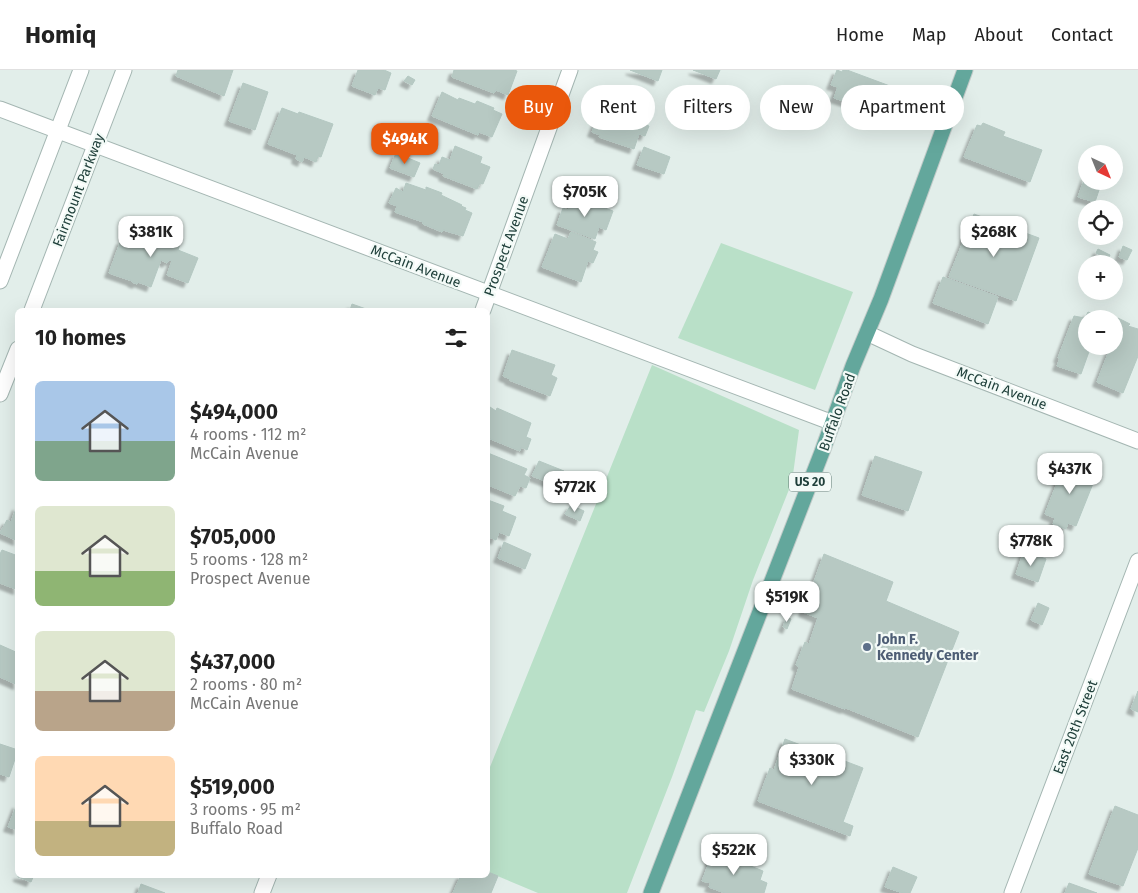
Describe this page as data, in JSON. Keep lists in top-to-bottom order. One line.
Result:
{"streets":{"main road":["Buffalo Road","US 20"],"street":["Fairmount Parkway","Prospect Avenue","McCain Avenue","East 20th Street"]},"crossings":[["Fairmount Parkway","McCain Avenue"],["Prospect Avenue","McCain Avenue"],["McCain Avenue","Buffalo Road"]],"places":["John F. Kennedy Center"],"north":"bottom right","page":{"header":"Homiq","nav":["Home","Map","About","Contact"],"chip":["Buy","Rent","Filters","New","Apartment"],"price":["$494K","$705K","$381K","$268K","$437K","$772K","$778K","$519K","$330K","$522K"],"map_buttons":["+","−"],"heading":"10 homes","list":[{"name":"$494,000","note":"4 rooms · 112 m² · McCain Avenue"},{"name":"$705,000","note":"5 rooms · 128 m² · Prospect Avenue"},{"name":"$437,000","note":"2 rooms · 80 m² · McCain Avenue"},{"name":"$519,000","note":"3 rooms · 95 m² · Buffalo Road"}]}}
